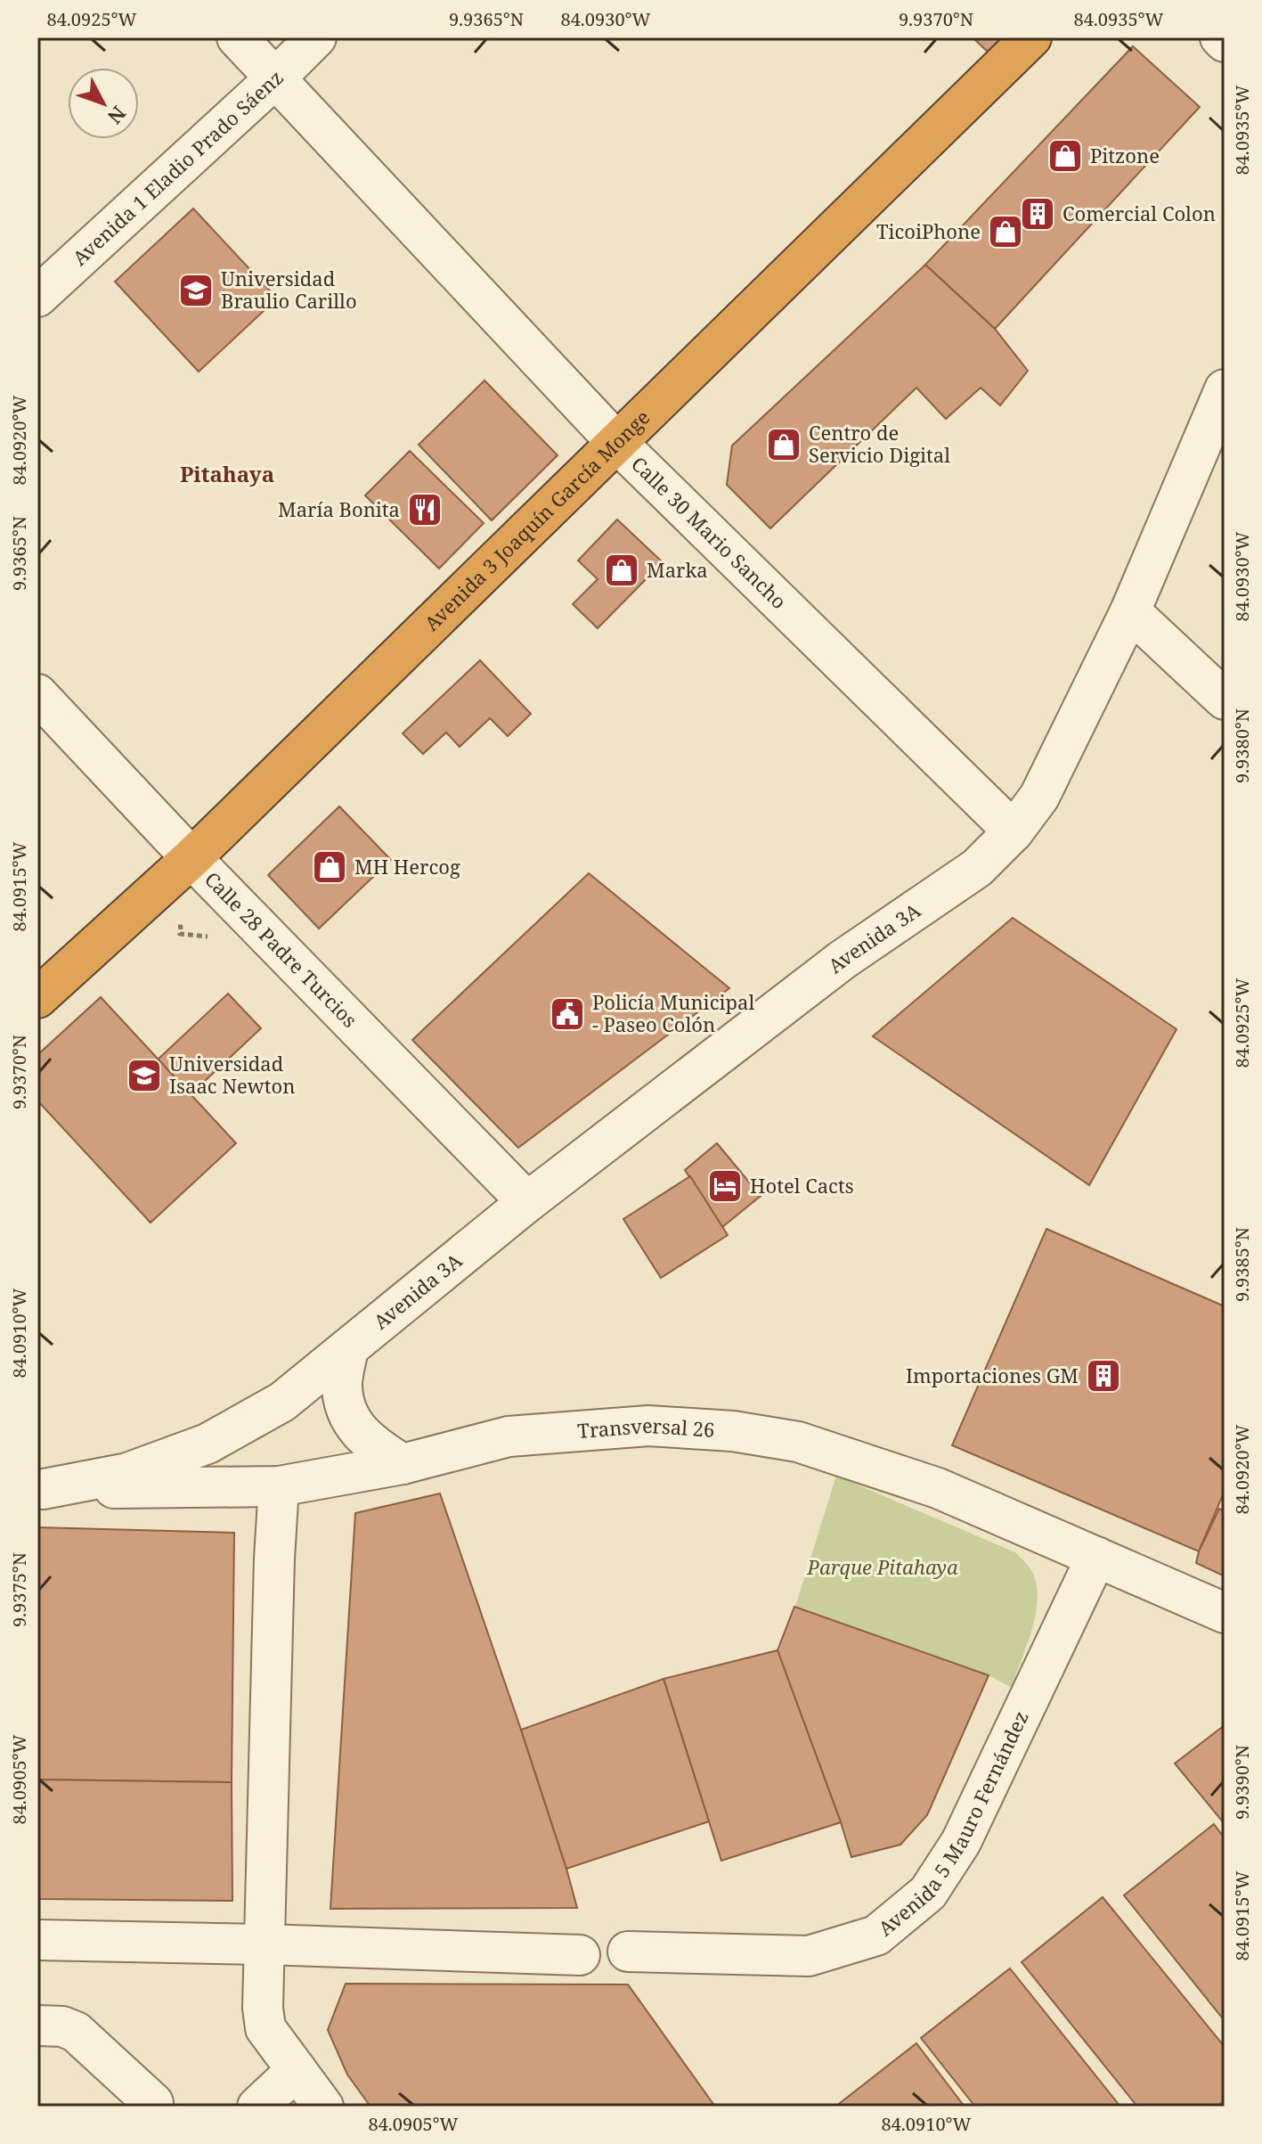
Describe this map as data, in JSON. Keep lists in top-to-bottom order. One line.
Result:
{"streets":{"highway":["Avenida 3 Joaquín García Monge"],"street":["Avenida 1 Eladio Prado Sáenz","Calle 30 Mario Sancho","Avenida 3A","Calle 28 Padre Turcios","Transversal 26","Avenida 5 Mauro Fernández"]},"crossings":[["Avenida 1 Eladio Prado Sáenz","Calle 30 Mario Sancho"],["Avenida 3 Joaquín García Monge","Calle 30 Mario Sancho"],["Avenida 3 Joaquín García Monge","Calle 28 Padre Turcios"],["Calle 30 Mario Sancho","Avenida 3A"],["Avenida 3A","Calle 28 Padre Turcios"],["Avenida 3A","Transversal 26"],["Transversal 26","Avenida 5 Mauro Fernández"]],"districts":["Pitahaya"],"parks":["Parque Pitahaya"],"places":{"shop":["Pitzone","TicoiPhone","Centro de Servicio Digital","Marka","MH Hercog"],"building":["Comercial Colon","Importaciones GM"],"school or university":["Universidad Braulio Carillo","Universidad Isaac Newton"],"restaurant":["María Bonita"],"public building":["Policía Municipal - Paseo Colón"],"hotel":["Hotel Cacts"]},"north":"bottom right","coordinates":["84.0925°W","9.9365°N","84.0930°W","9.9370°N","84.0935°W","84.0920°W","9.9380°N","84.0915°W","9.9385°N","84.0910°W","9.9375°N","84.0905°W","9.9390°N"]}
